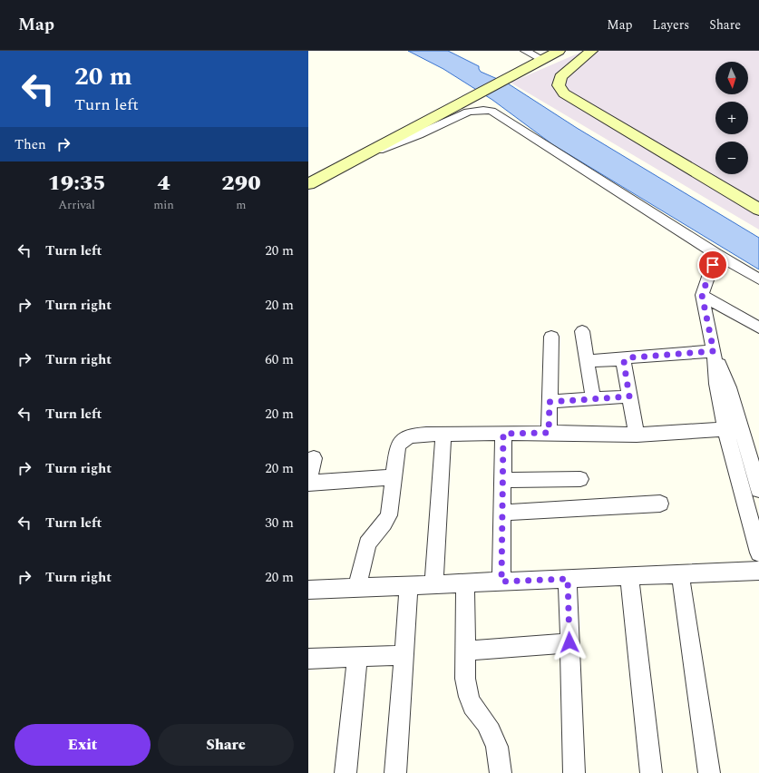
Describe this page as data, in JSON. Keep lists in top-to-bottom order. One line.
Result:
{"north":"bottom","page":{"header":"Map","nav":["Map","Layers","Share"],"turn":["20 m","Turn left"],"map_buttons":["+","−"],"then":"Then","eta":["19:35","Arrival","4","min","290","m"],"list":[{"name":"Turn left","value":"20 m"},{"name":"Turn right","value":"20 m"},{"name":"Turn right","value":"60 m"},{"name":"Turn left","value":"20 m"},{"name":"Turn right","value":"20 m"},{"name":"Turn left","value":"30 m"},{"name":"Turn right","value":"20 m"}],"buttons":["Exit","Share"]}}
